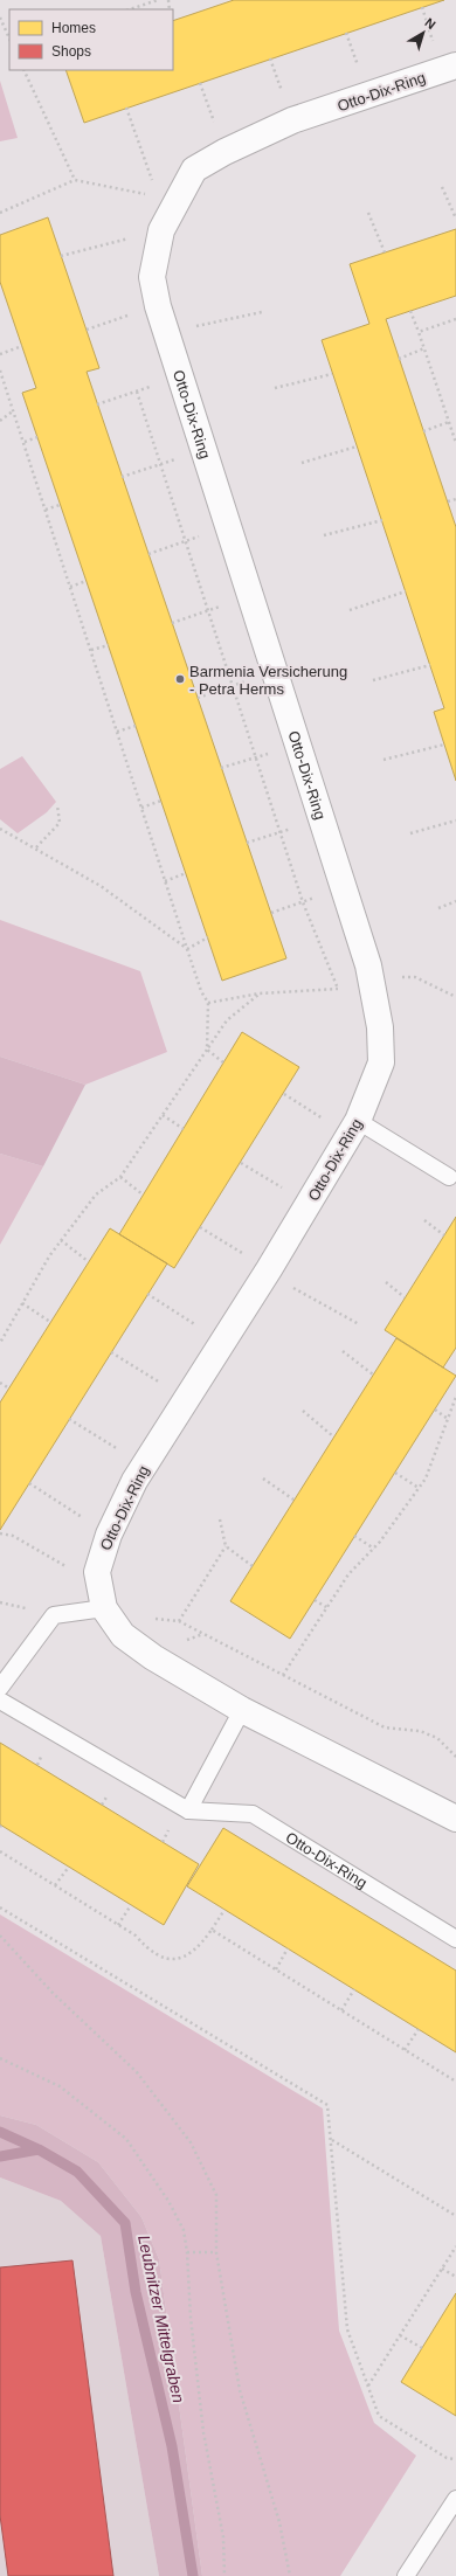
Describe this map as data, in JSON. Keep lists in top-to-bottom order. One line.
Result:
{"streets":{"street":["Otto-Dix-Ring"]},"water":["Leubnitzer Mittelgraben"],"places":["Barmenia Versicherung - Petra Herms"],"legend":["Homes","Shops"],"north":"top right"}
